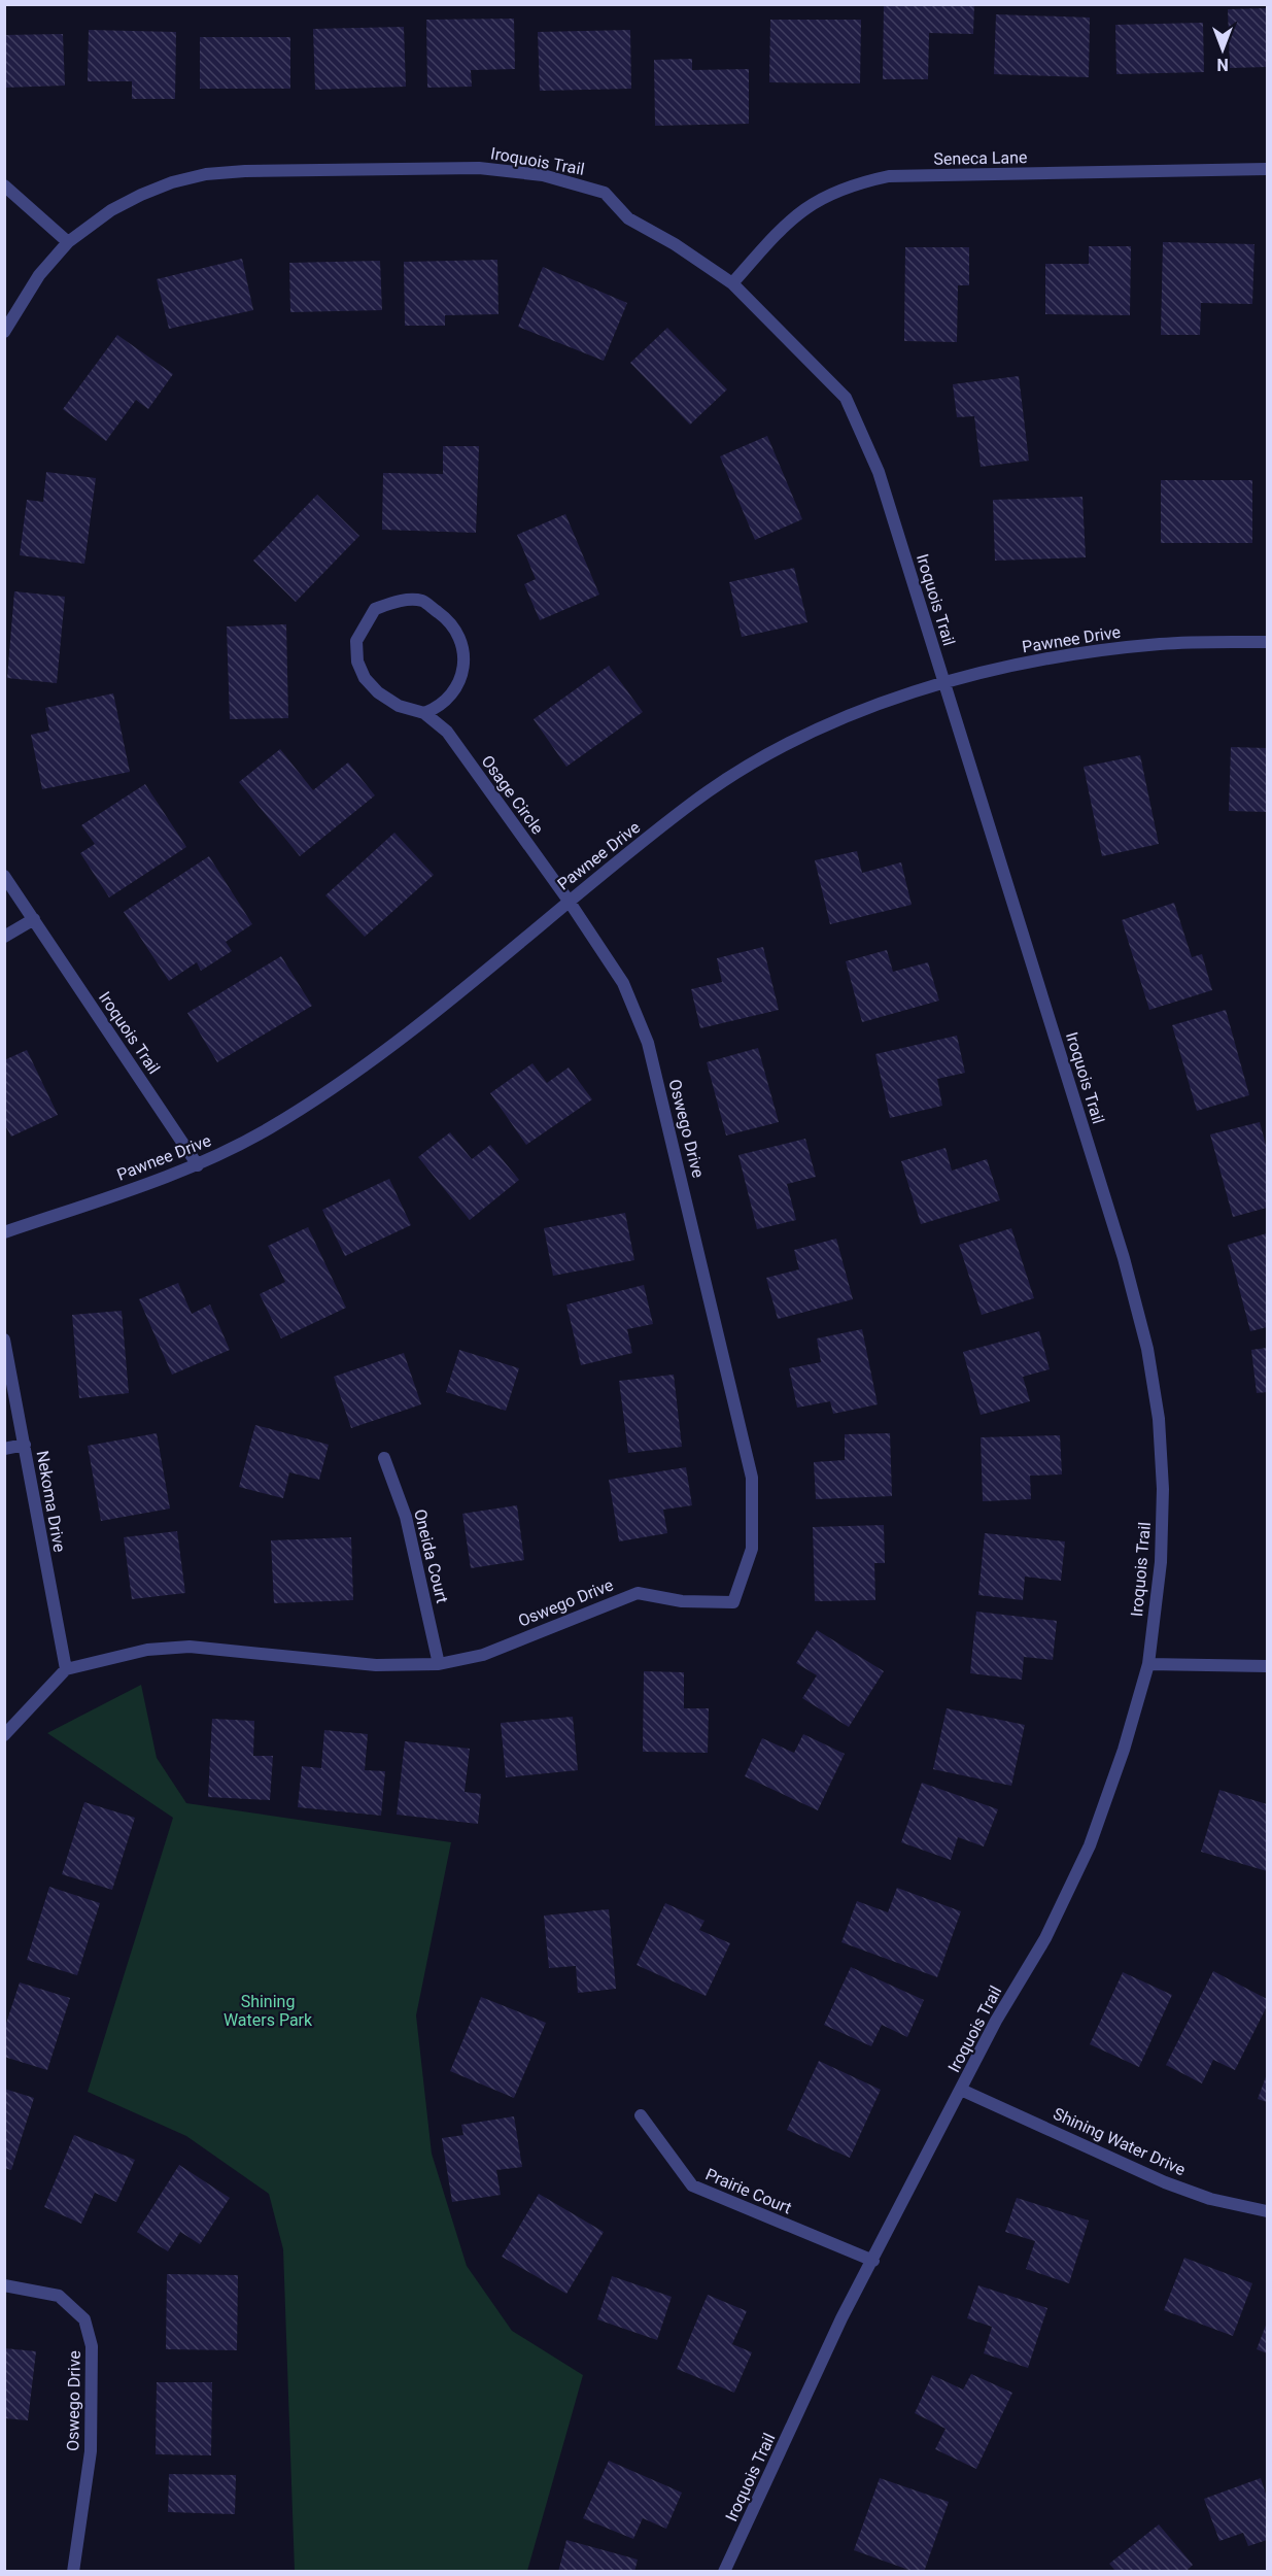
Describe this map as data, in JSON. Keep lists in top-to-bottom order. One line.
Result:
{"streets":{"street":["Seneca Lane","Iroquois Trail","Pawnee Drive","Osage Circle","Oswego Drive","Nekoma Drive","Oneida Court","Shining Water Drive","Prairie Court"]},"crossings":[["Seneca Lane","Iroquois Trail"],["Iroquois Trail","Pawnee Drive"],["Iroquois Trail","Shining Water Drive"],["Iroquois Trail","Prairie Court"],["Pawnee Drive","Osage Circle"],["Pawnee Drive","Oswego Drive"],["Osage Circle","Oswego Drive"],["Oswego Drive","Nekoma Drive"],["Oswego Drive","Oneida Court"]],"parks":["Shining Waters Park"],"north":"bottom"}
